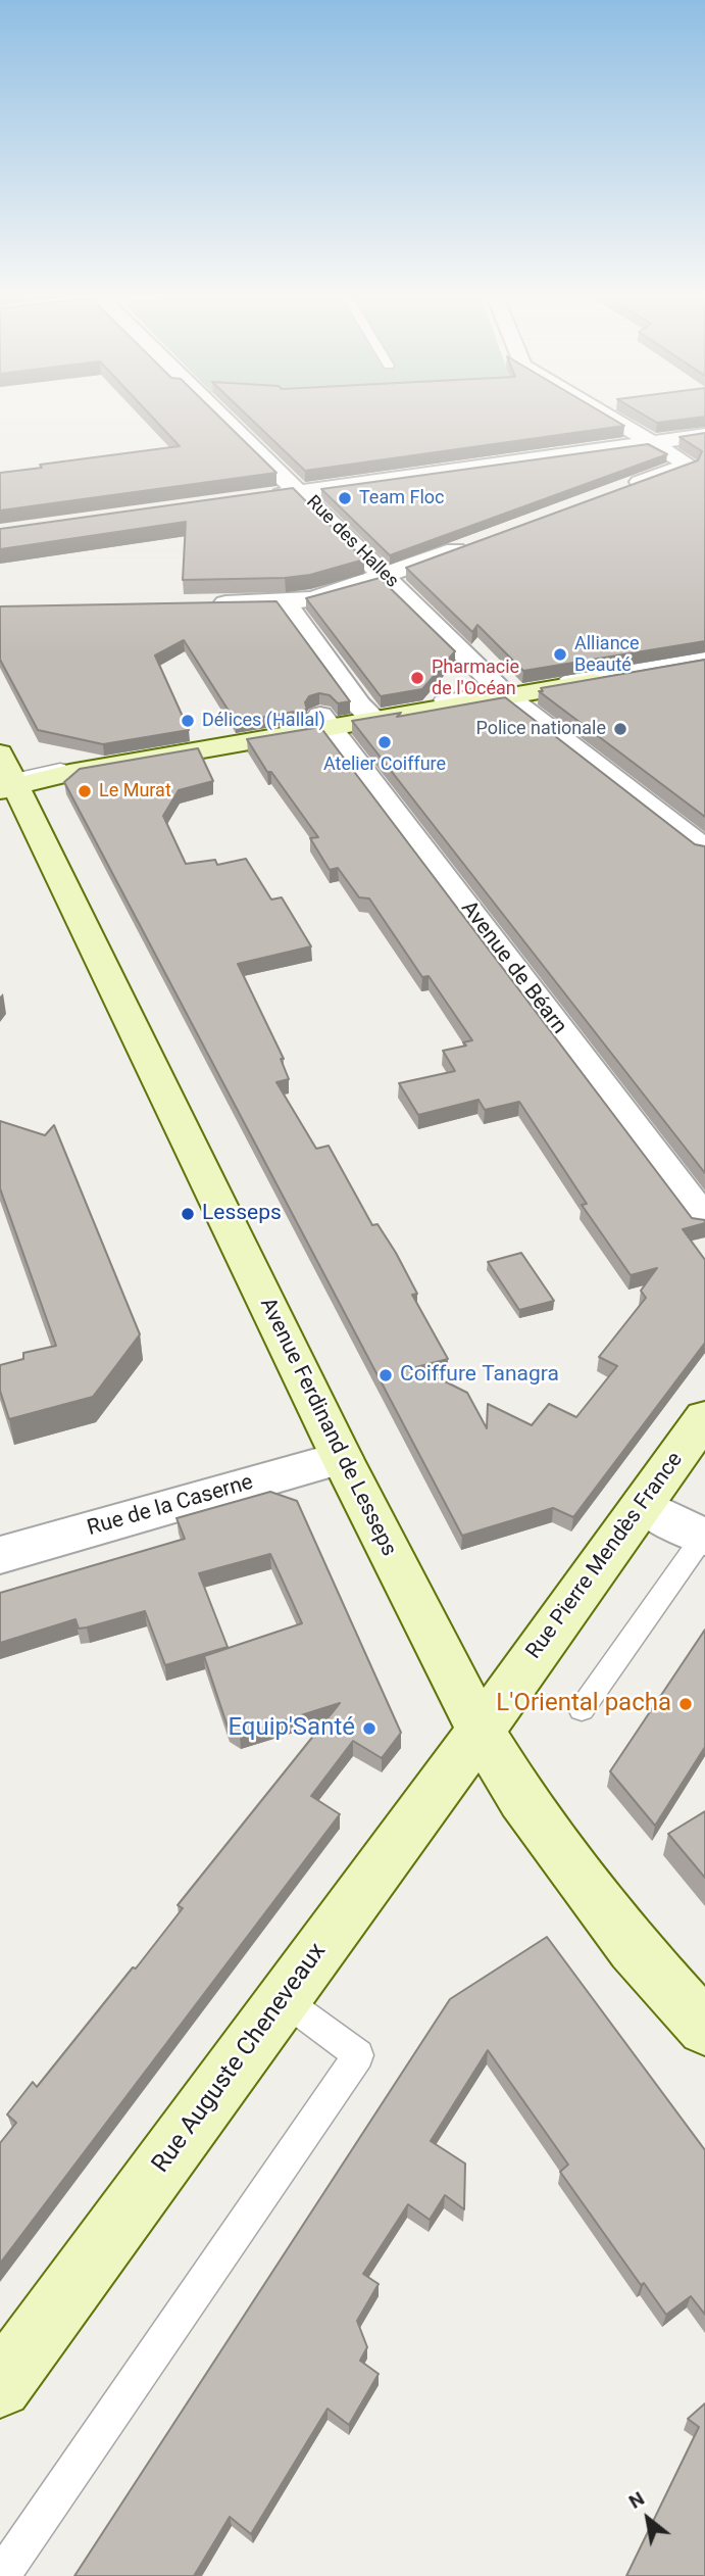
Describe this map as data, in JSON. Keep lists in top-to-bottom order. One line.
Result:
{"streets":{"street":["Rue des Halles","Avenue de Béarn","Avenue Ferdinand de Lesseps","Rue de la Caserne","Rue Pierre Mendès France","Rue Auguste Cheneveaux"]},"crossings":[["Avenue Ferdinand de Lesseps","Rue de la Caserne"],["Avenue Ferdinand de Lesseps","Rue Pierre Mendès France"],["Avenue Ferdinand de Lesseps","Rue Auguste Cheneveaux"],["Rue Pierre Mendès France","Rue Auguste Cheneveaux"]],"places":["Team Floc","Alliance Beauté","Pharmacie de l'Océan","Délices (Hallal)","Police nationale","Atelier Coiffure","Le Murat","Lesseps","Coiffure Tanagra","L'Oriental pacha","Equip'Santé"],"north":"top left"}
